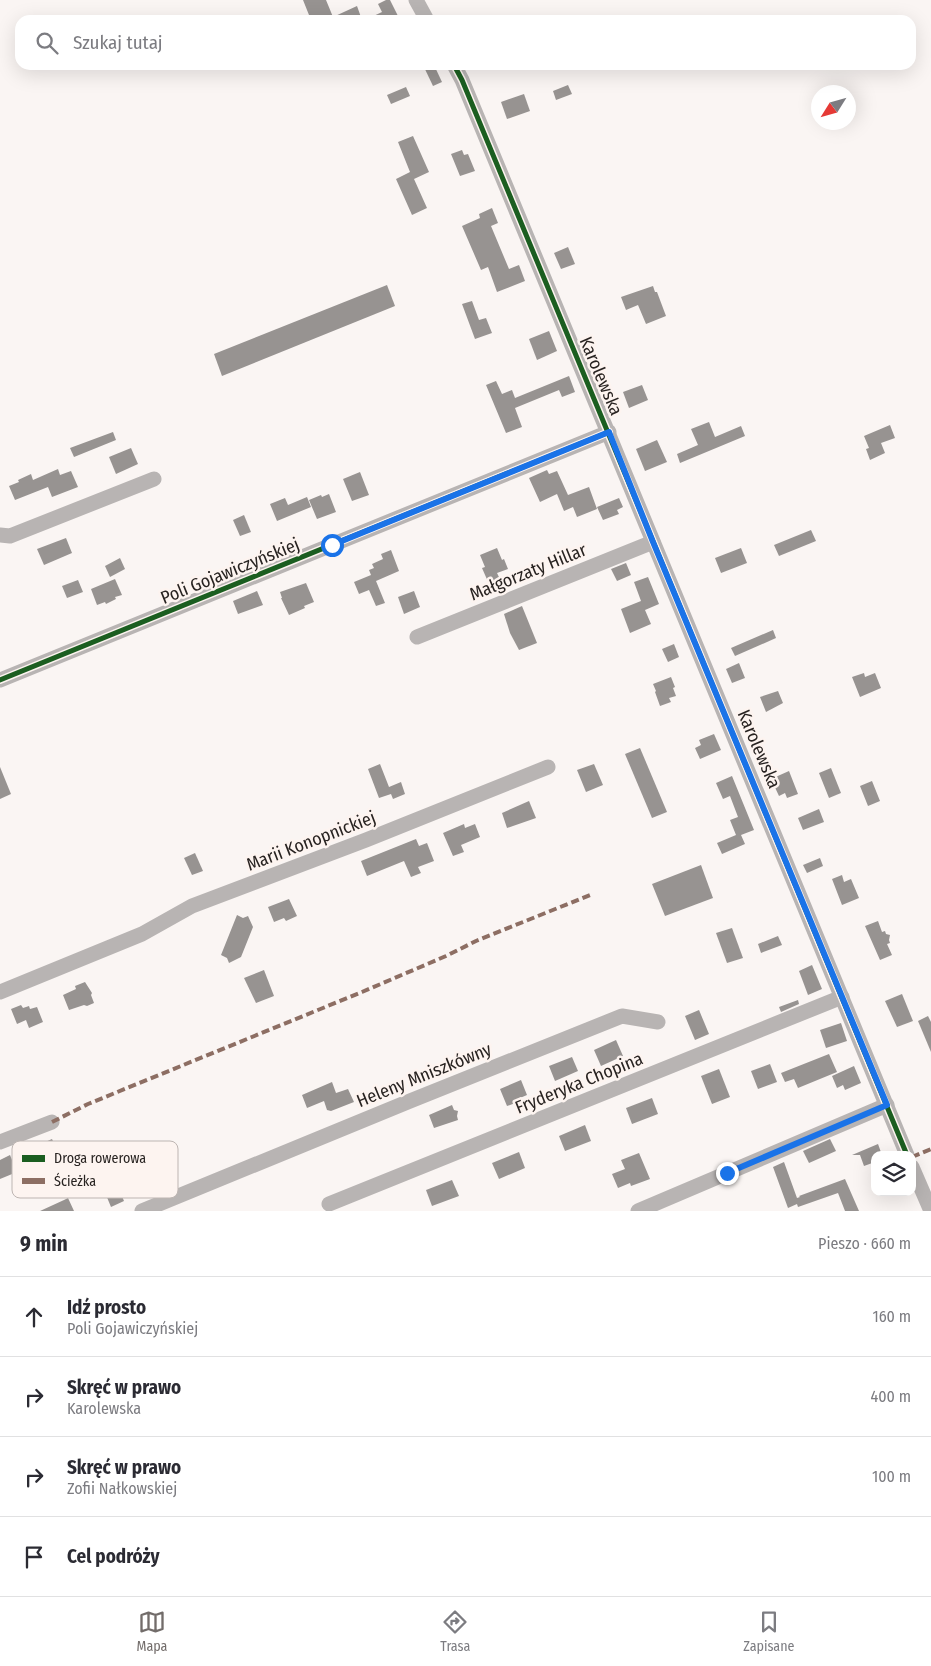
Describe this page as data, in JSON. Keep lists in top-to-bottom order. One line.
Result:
{"streets":{"street":["Karolewska","Poli Gojawiczyńskiej","Małgorzaty Hillar","Marii Konopnickiej","Heleny Mniszkówny","Fryderyka Chopina"]},"crossings":[["Karolewska","Poli Gojawiczyńskiej"],["Karolewska","Małgorzaty Hillar"],["Karolewska","Fryderyka Chopina"]],"legend":["Droga rowerowa","Ścieżka"],"north":"bottom left","page":{"search":"Szukaj tutaj","heading":["9 min","Pieszo · 660 m"],"list":[["Idź prosto","Poli Gojawiczyńskiej","160 m"],["Skręć w prawo","Karolewska","400 m"],["Skręć w prawo","Zofii Nałkowskiej","100 m"],"Cel podróży"],"nav":["Mapa","Trasa","Zapisane"]}}
